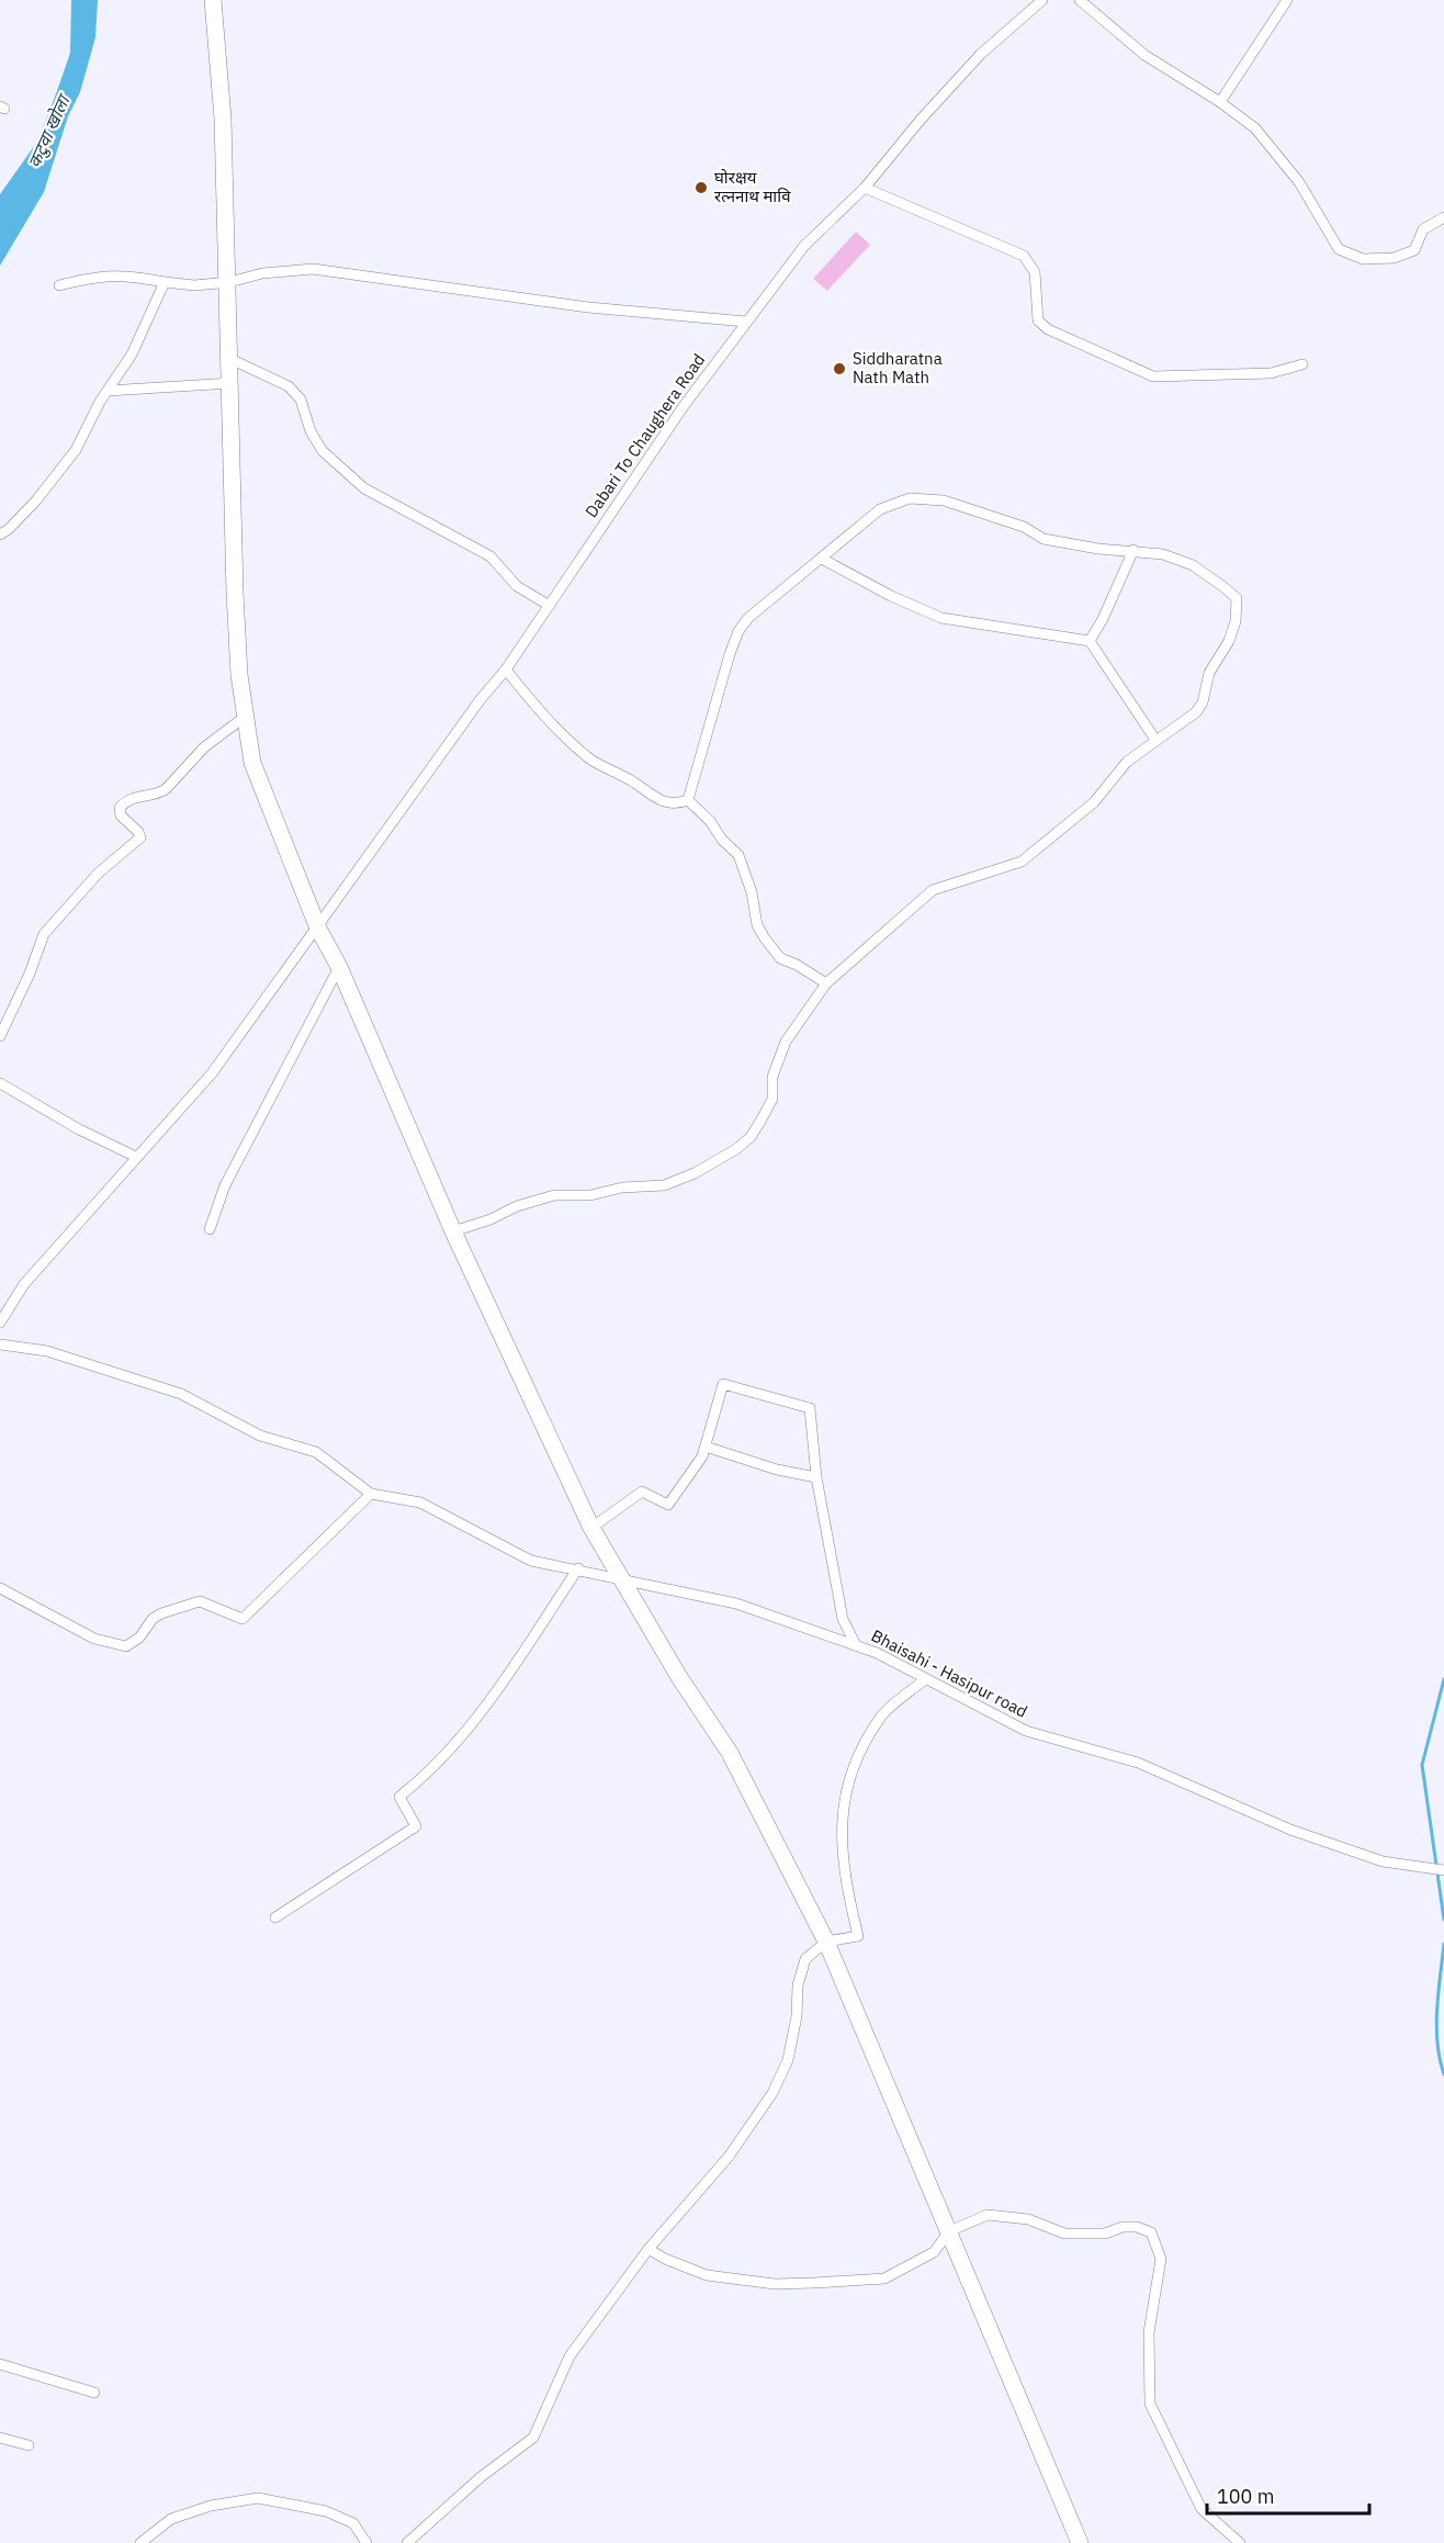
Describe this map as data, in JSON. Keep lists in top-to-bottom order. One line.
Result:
{"streets":{"street":["Dabari To Chaughera Road","Bhaisahi - Hasipur road"]},"water":["कटुवा खोला"],"places":["घोरक्षय रत्ननाथ मावि","Siddharatna Nath Math"],"scale_bar":"100 m"}
